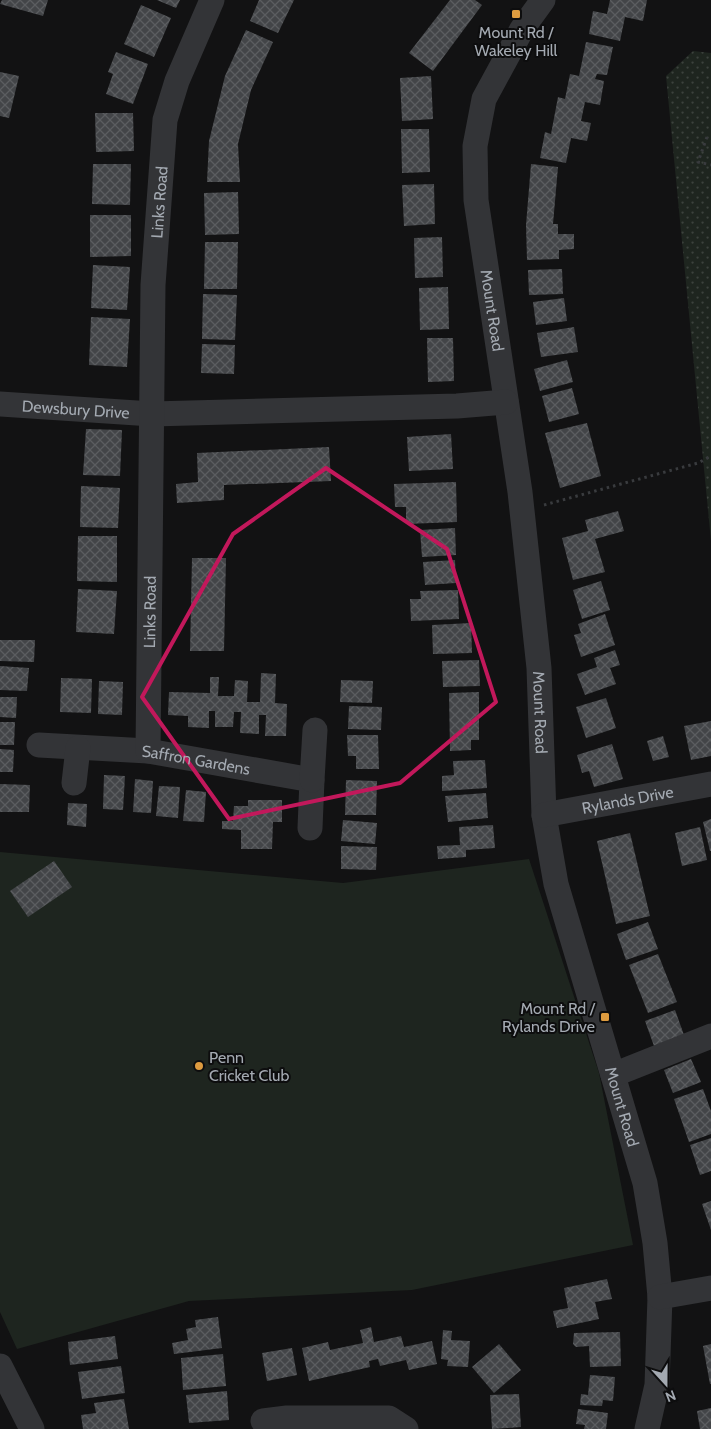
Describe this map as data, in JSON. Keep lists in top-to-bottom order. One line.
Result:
{"streets":{"street":["Links Road","Mount Road","Dewsbury Drive","Saffron Gardens","Rylands Drive"]},"crossings":[["Links Road","Dewsbury Drive"],["Links Road","Saffron Gardens"],["Mount Road","Rylands Drive"]],"places":{"transit":["Mount Rd / Wakeley Hill","Mount Rd / Rylands Drive"],"other":["Penn Cricket Club"]},"north":"bottom"}
